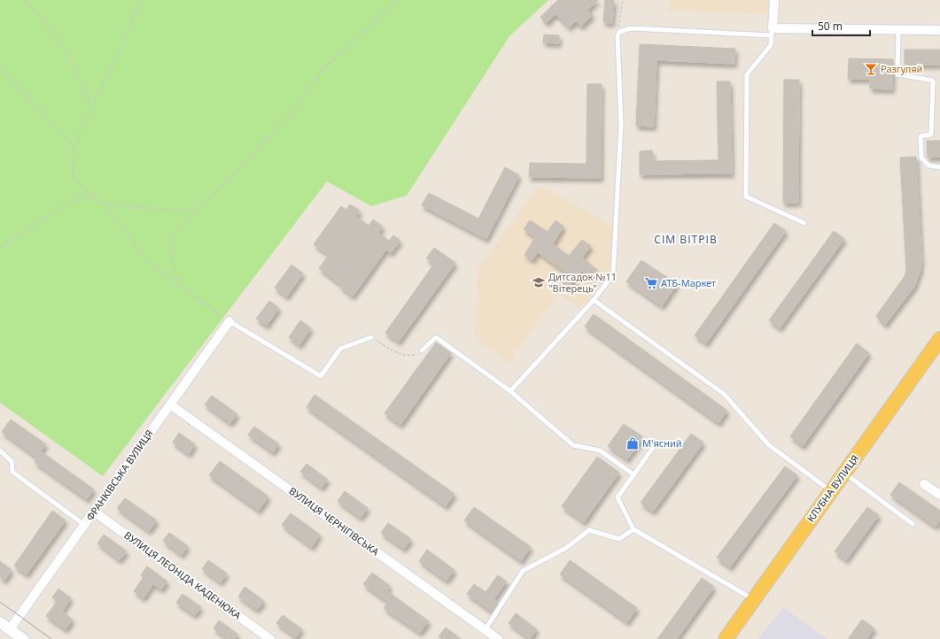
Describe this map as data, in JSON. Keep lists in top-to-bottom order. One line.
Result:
{"streets":{"main road":["КЛУБНА ВУЛИЦЯ"],"street":["ФРАНКІВСЬКА ВУЛИЦЯ","ВУЛИЦЯ ЧЕРНІГІВСЬКА","ВУЛИЦЯ ЛЕОНІДА КАДЕНЮКА"]},"crossings":[["ФРАНКІВСЬКА ВУЛИЦЯ","ВУЛИЦЯ ЧЕРНІГІВСЬКА"],["ФРАНКІВСЬКА ВУЛИЦЯ","ВУЛИЦЯ ЛЕОНІДА КАДЕНЮКА"]],"districts":["СІМ ВІТРІВ"],"places":{"bar":["Разгуляй"],"school or university":["Дитсадок №11 \"Вітерець\""],"supermarket":["АТБ-Маркет"],"shop":["М'ясний"]},"scale_bar":"50 m"}
